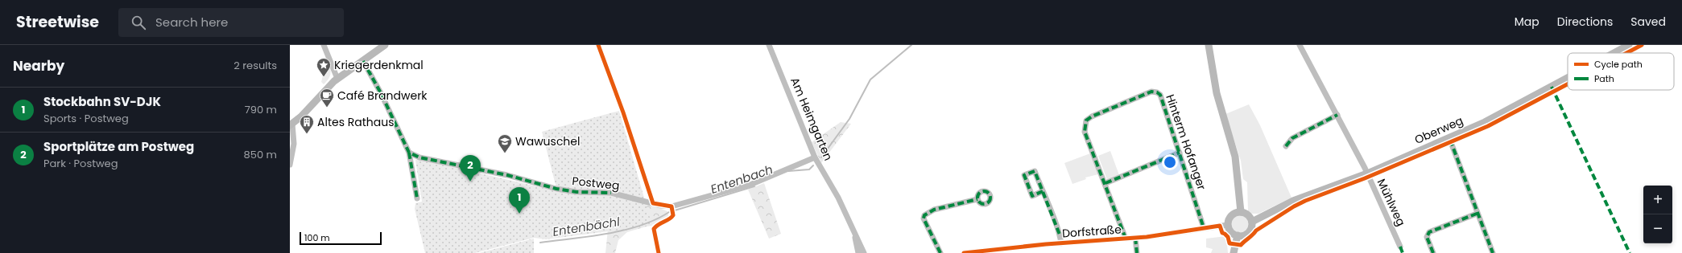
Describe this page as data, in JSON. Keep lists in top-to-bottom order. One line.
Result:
{"streets":{"street":["Am Heimgarten","Oberweg","Hinterm Hofanger","Postweg","Mühlweg","Dorfstraße"]},"crossings":[["Am Heimgarten","Postweg"],["Oberweg","Mühlweg"],["Oberweg","Dorfstraße"],["Hinterm Hofanger","Dorfstraße"]],"water":["Entenbach","Entenbächl"],"places":{"place":["Kriegerdenkmal"],"cafe":["Café Brandwerk"],"building":["Altes Rathaus"],"school or university":["Wawuschel"]},"legend":["Cycle path","Path"],"scale_bar":"100 m","page":{"header":"Streetwise","search":"Search here","nav":["Map","Directions","Saved"],"heading":["Nearby","2 results"],"list":[{"mark":"1","name":"Stockbahn SV-DJK","note":"Sports · Postweg","value":"790 m"},{"mark":"2","name":"Sportplätze am Postweg","note":"Park · Postweg","value":"850 m"}],"pins":["2","1"],"map_buttons":["+","−"],"scale":"100 m"}}
